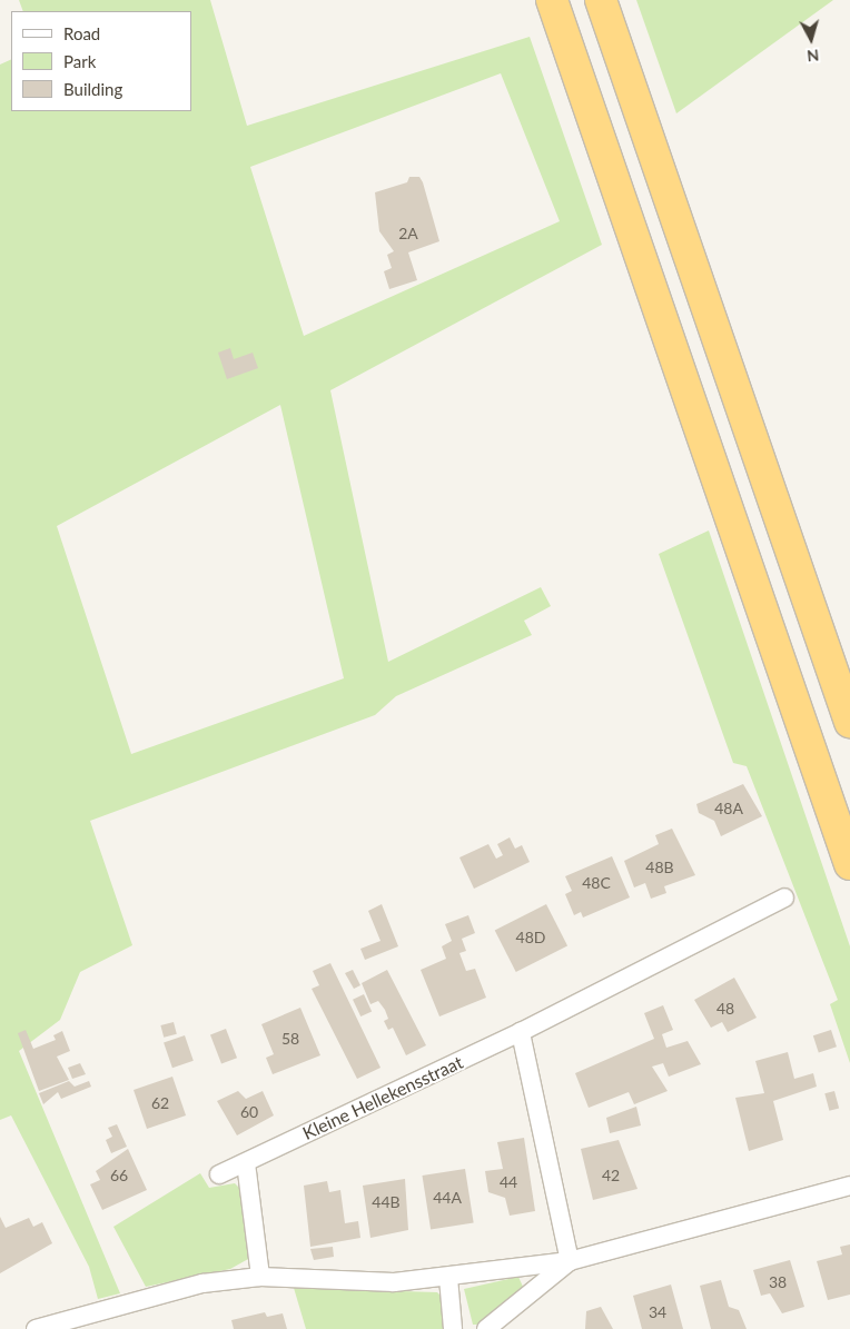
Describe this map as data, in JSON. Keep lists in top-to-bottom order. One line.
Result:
{"streets":{"street":["Kleine Hellekensstraat"]},"house_numbers":["2A","48A","48B","48C","48D","48","58","62","60","66","42","44","44A","44B","38","34"],"legend":["Road","Park","Building"],"north":"bottom"}
